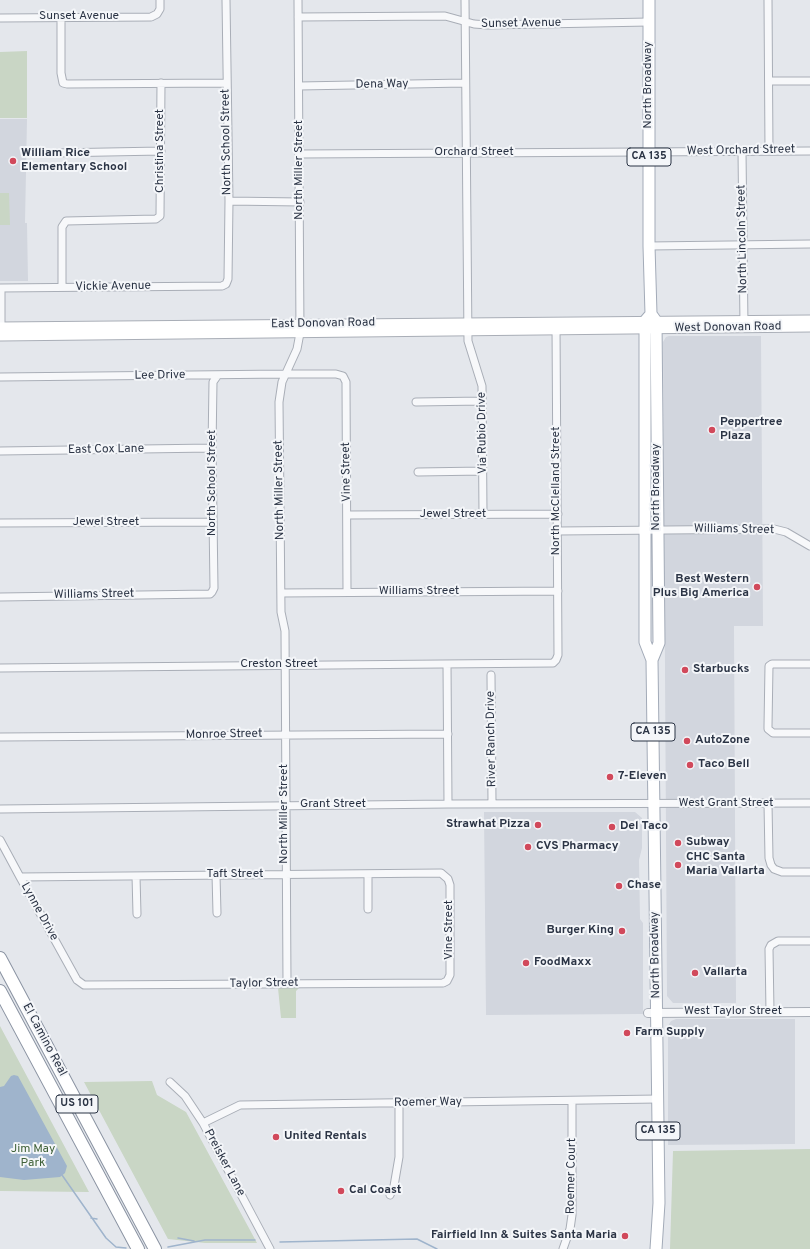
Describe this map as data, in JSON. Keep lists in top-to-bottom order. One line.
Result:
{"streets":{"highway":["El Camino Real","US 101"],"main road":["North Broadway","CA 135","East Donovan Road","West Donovan Road"],"street":["Sunset Avenue","Dena Way","North School Street","Christina Street","West Orchard Street","Orchard Street","North Miller Street","North Lincoln Street","Vickie Avenue","Lee Drive","Via Rubio Drive","East Cox Lane","Vine Street","North McClelland Street","Jewel Street","Williams Street","Creston Street","Monroe Street","River Ranch Drive","West Grant Street","Grant Street","Taft Street","Lynne Drive","Taylor Street","West Taylor Street","Roemer Way","Preisker Lane","Roemer Court"]},"crossings":[["Sunset Avenue","North Broadway"],["Sunset Avenue","North Miller Street"],["Dena Way","North Miller Street"],["North Broadway","West Orchard Street"],["North Broadway","Orchard Street"],["North Broadway","East Donovan Road"],["North Broadway","West Donovan Road"],["North Broadway","Williams Street"],["North Broadway","West Grant Street"],["North Broadway","West Taylor Street"],["North Broadway","Roemer Way"],["North School Street","Vickie Avenue"],["North School Street","Lee Drive"],["North School Street","East Cox Lane"],["North School Street","Jewel Street"],["North School Street","Williams Street"],["Christina Street","Vickie Avenue"],["West Orchard Street","Orchard Street"],["West Orchard Street","North Lincoln Street"],["Orchard Street","North Miller Street"],["North Miller Street","East Donovan Road"],["North Miller Street","Lee Drive"],["North Miller Street","Williams Street"],["North Miller Street","Creston Street"],["North Miller Street","Monroe Street"],["North Miller Street","Grant Street"],["North Miller Street","Taft Street"],["North Miller Street","Taylor Street"],["North Lincoln Street","West Donovan Road"],["East Donovan Road","West Donovan Road"],["East Donovan Road","Via Rubio Drive"],["East Donovan Road","North McClelland Street"],["Lee Drive","Vine Street"],["Via Rubio Drive","Jewel Street"],["Vine Street","Jewel Street"],["Vine Street","Williams Street"],["Vine Street","Taft Street"],["Vine Street","Taylor Street"],["North McClelland Street","Jewel Street"],["North McClelland Street","Williams Street"],["North McClelland Street","Creston Street"],["River Ranch Drive","Grant Street"],["West Grant Street","Grant Street"],["Taft Street","Lynne Drive"],["Lynne Drive","Taylor Street"],["Roemer Way","Preisker Lane"],["Roemer Way","Roemer Court"]],"parks":["Jim May Park"],"places":["William Rice Elementary School","Peppertree Plaza","Best Western Plus Big America","Starbucks","AutoZone","Taco Bell","7-Eleven","Strawhat Pizza","Del Taco","Subway","CVS Pharmacy","CHC Santa Maria Vallarta","Chase","Burger King","FoodMaxx","Vallarta","Farm Supply","United Rentals","Cal Coast","Fairfield Inn & Suites Santa Maria"]}
